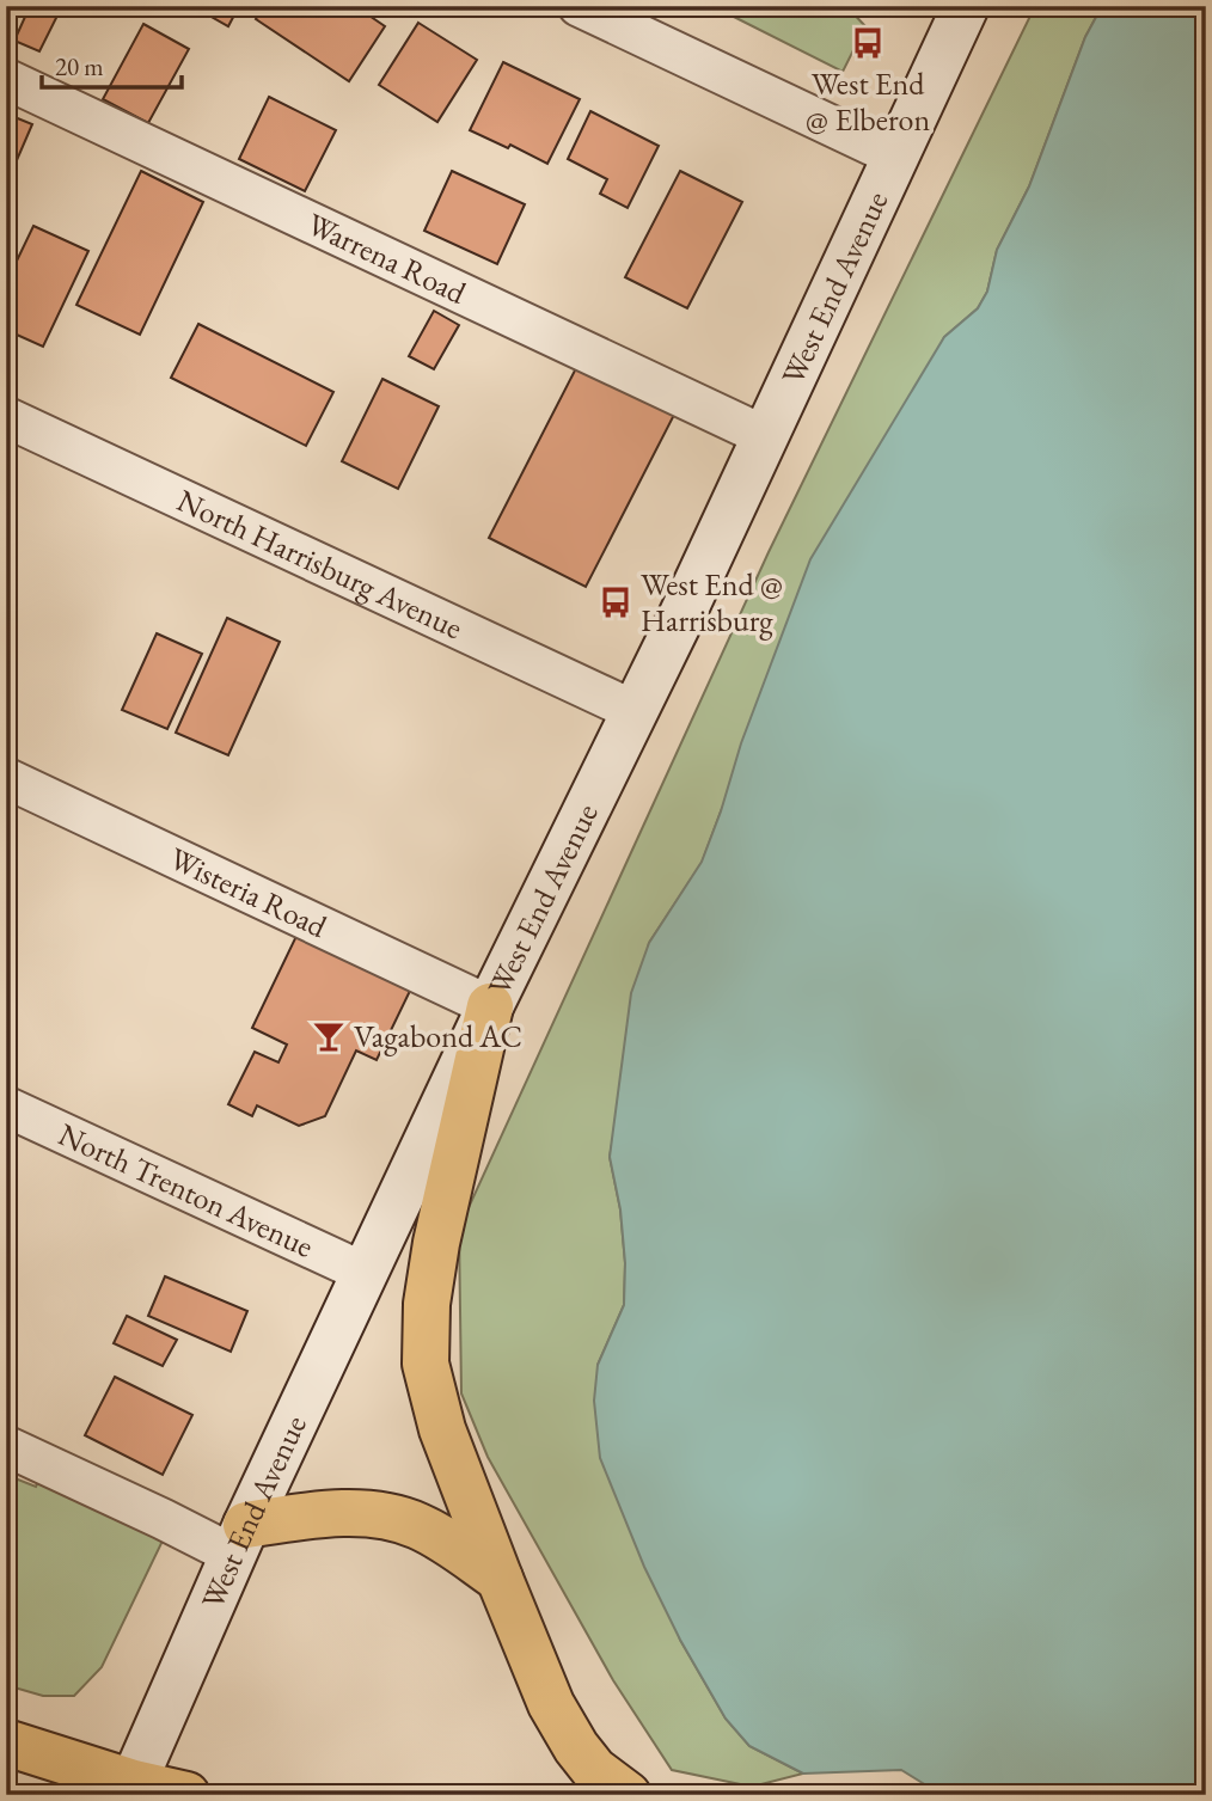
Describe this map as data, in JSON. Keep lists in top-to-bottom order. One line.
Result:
{"streets":{"main road":["West End Avenue"],"street":["Warrena Road","North Harrisburg Avenue","Wisteria Road","North Trenton Avenue"]},"crossings":[["Warrena Road","West End Avenue"],["West End Avenue","North Harrisburg Avenue"],["West End Avenue","Wisteria Road"],["West End Avenue","North Trenton Avenue"]],"places":{"bus stop":["West End @ Elberon","West End @ Harrisburg"],"bar":["Vagabond AC"]},"scale_bar":"20 m"}
